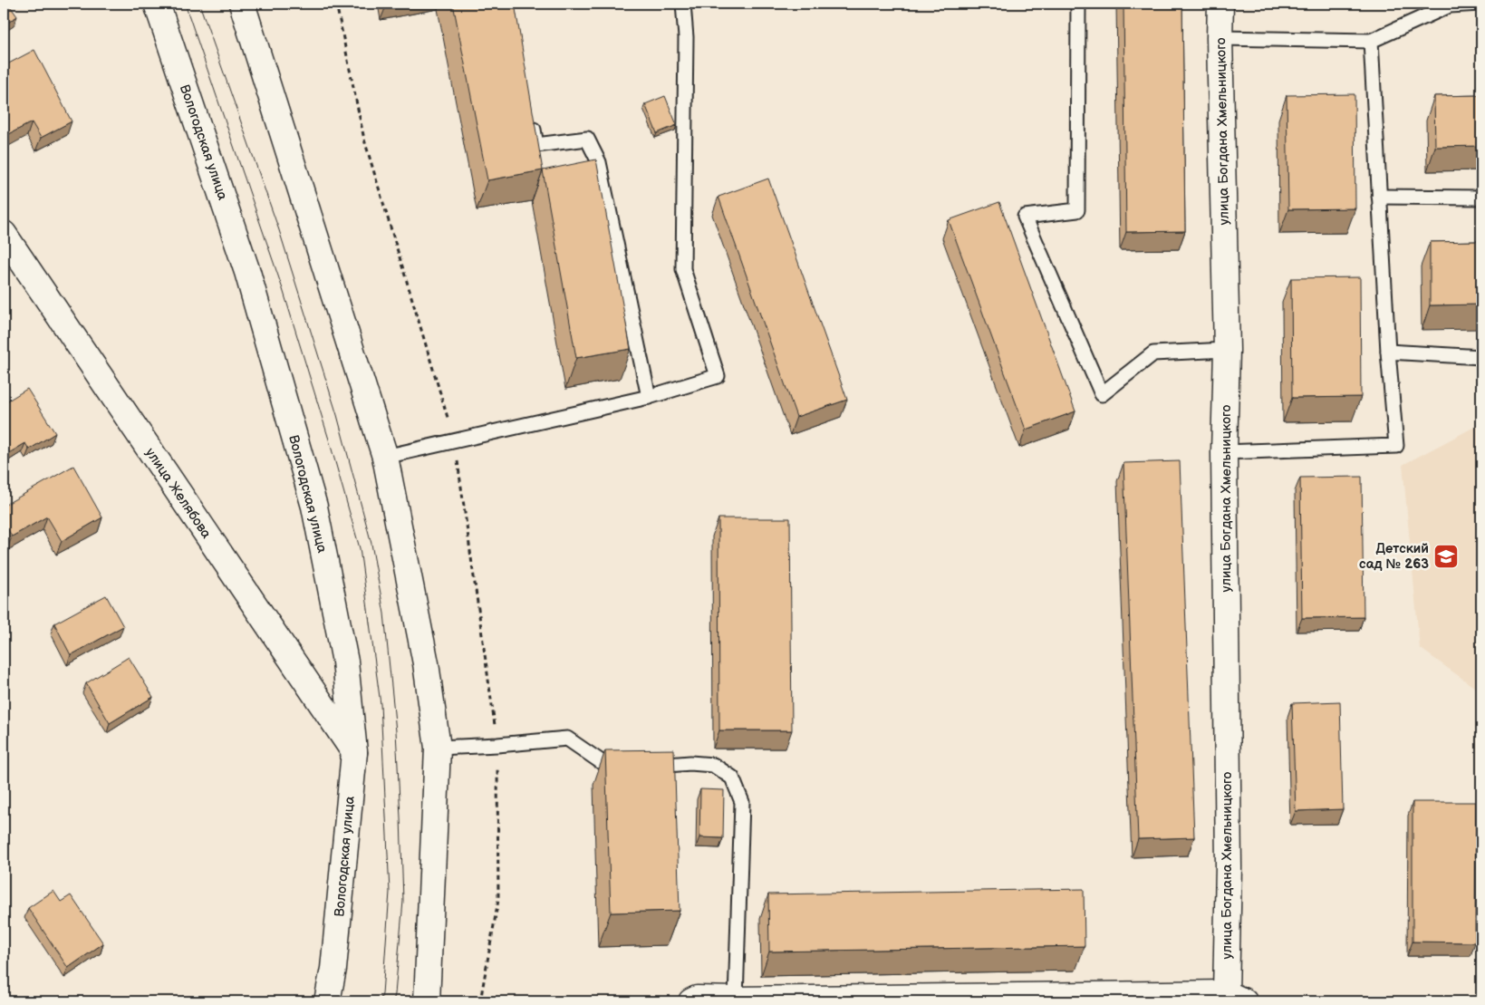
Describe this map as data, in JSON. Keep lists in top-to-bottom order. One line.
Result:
{"streets":{"street":["улица Богдана Хмельницкого","Вологодская улица","улица Желябова"]},"crossings":[["Вологодская улица","улица Желябова"]],"places":{"school or university":["Детский сад № 263"]}}
